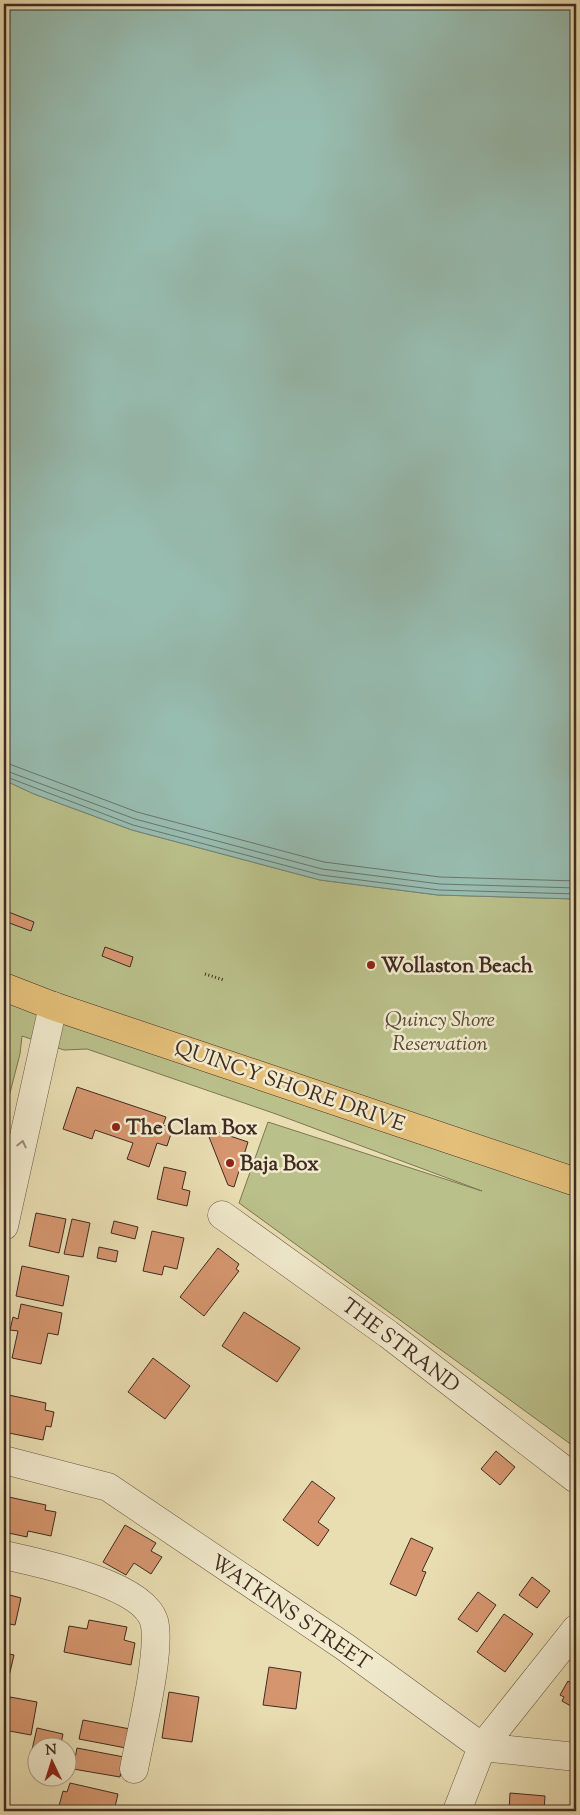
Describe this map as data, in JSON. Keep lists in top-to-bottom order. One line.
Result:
{"streets":{"main road":["QUINCY SHORE DRIVE"],"street":["THE STRAND","WATKINS STREET"]},"parks":["Quincy Shore Reservation"],"places":["Wollaston Beach","The Clam Box","Baja Box"],"north":"top"}
